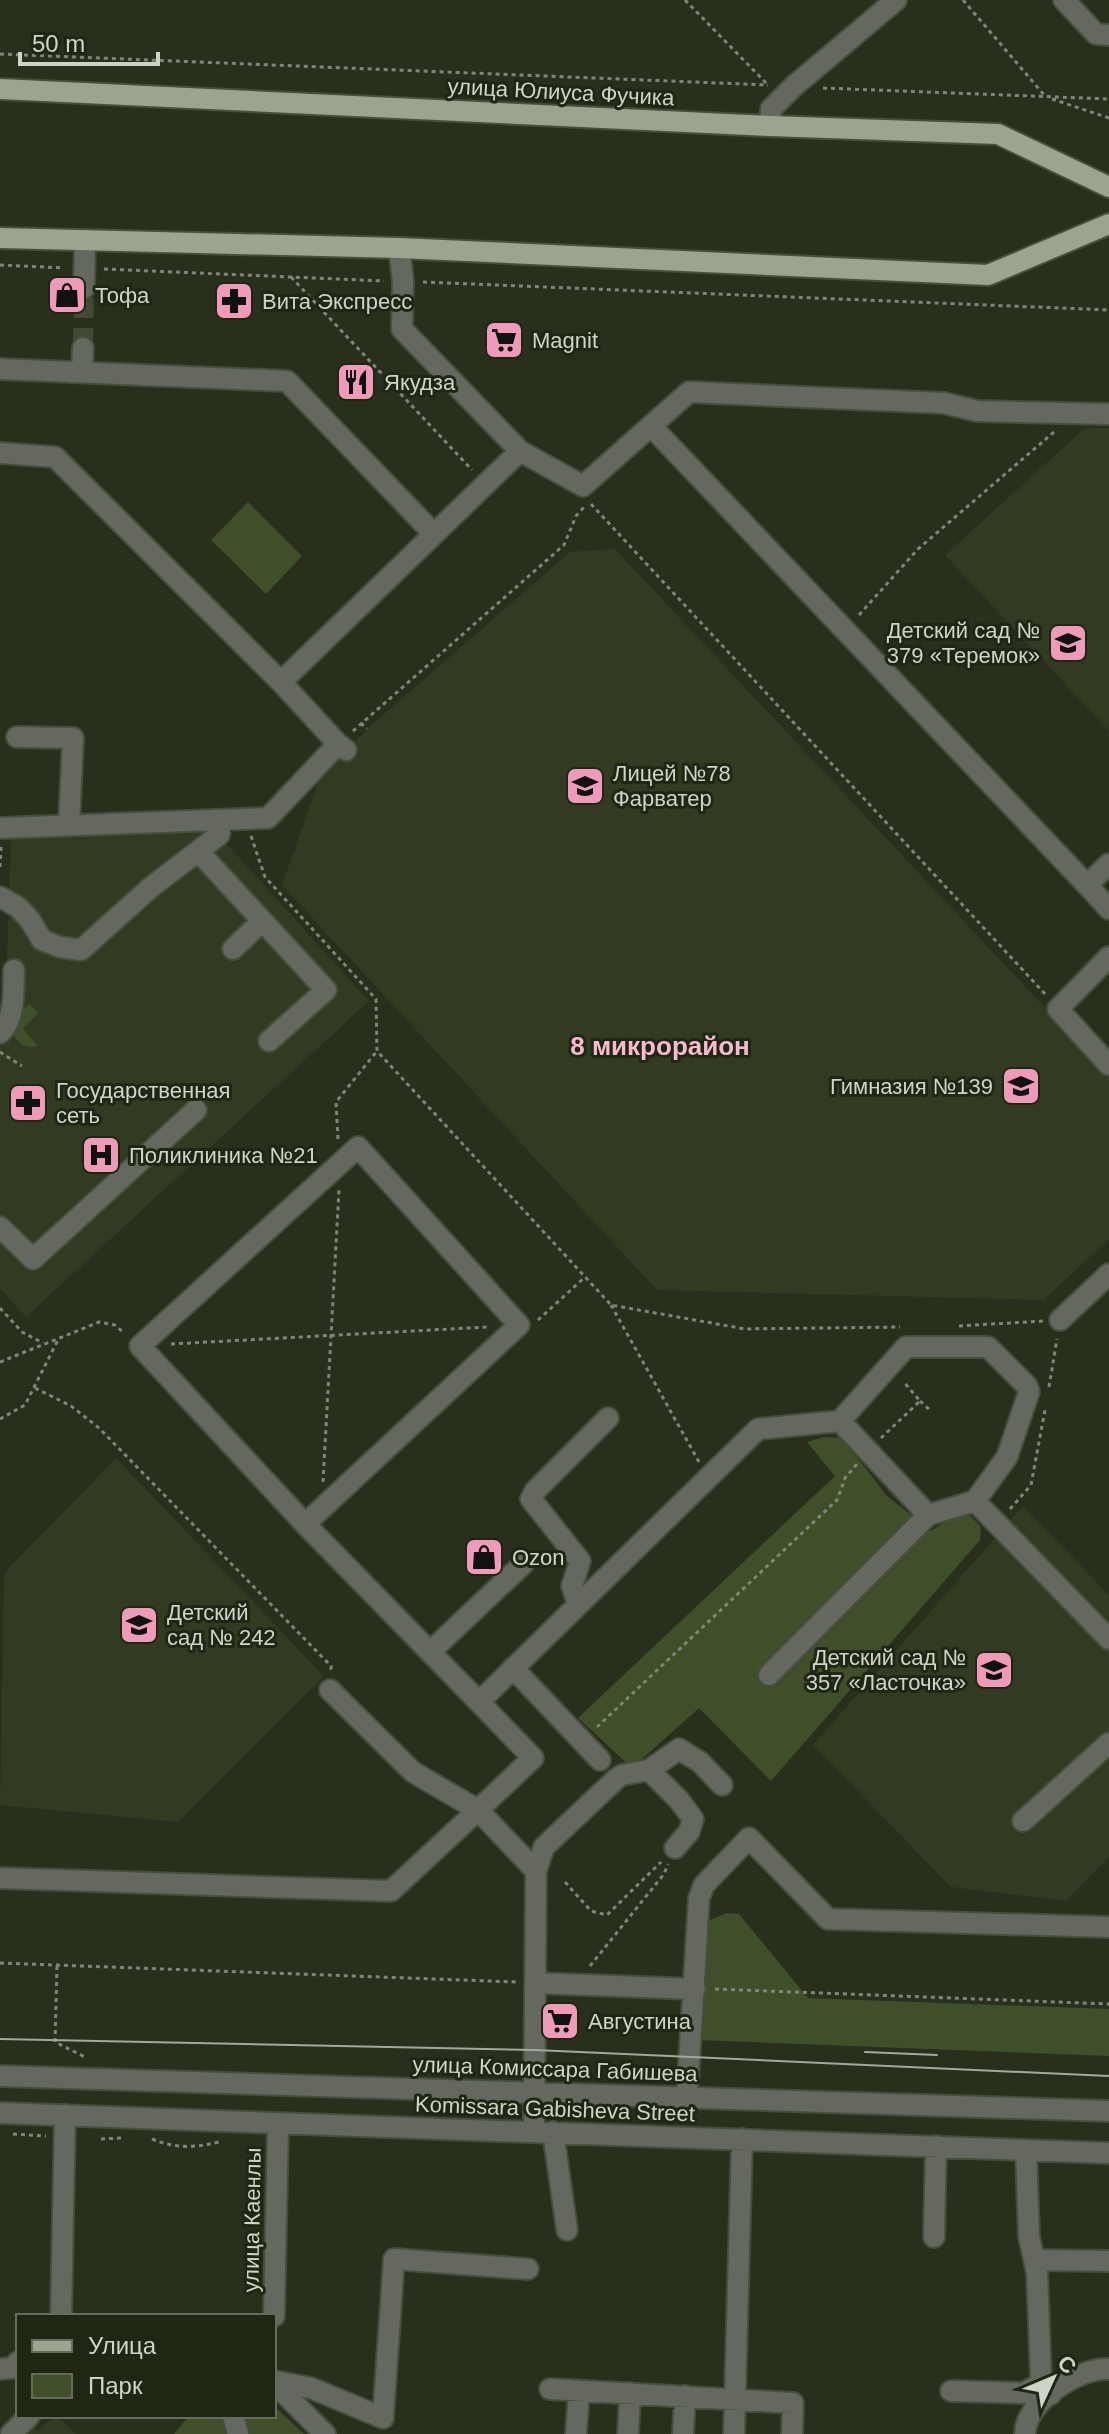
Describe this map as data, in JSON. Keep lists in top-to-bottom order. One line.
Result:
{"streets":{"main road":["улица Юлиуса Фучика"],"street":["улица Комиссара Габишева","Komissara Gabisheva Street","улица Каенлы"]},"crossings":[["Komissara Gabisheva Street","улица Каенлы"]],"districts":["8 микрорайон"],"places":{"shop":["Тофа","Ozon"],"pharmacy":["Вита Экспресс","Государственная сеть"],"supermarket":["Magnit","Августина"],"restaurant":["Якудза"],"school or university":["Детский сад № 379 «Теремок»","Лицей №78 Фарватер","Гимназия №139","Детский сад № 242","Детский сад № 357 «Ласточка»"],"hospital":["Поликлиника №21"]},"legend":["Улица","Парк"],"scale_bar":"50 m","north":"top right"}
